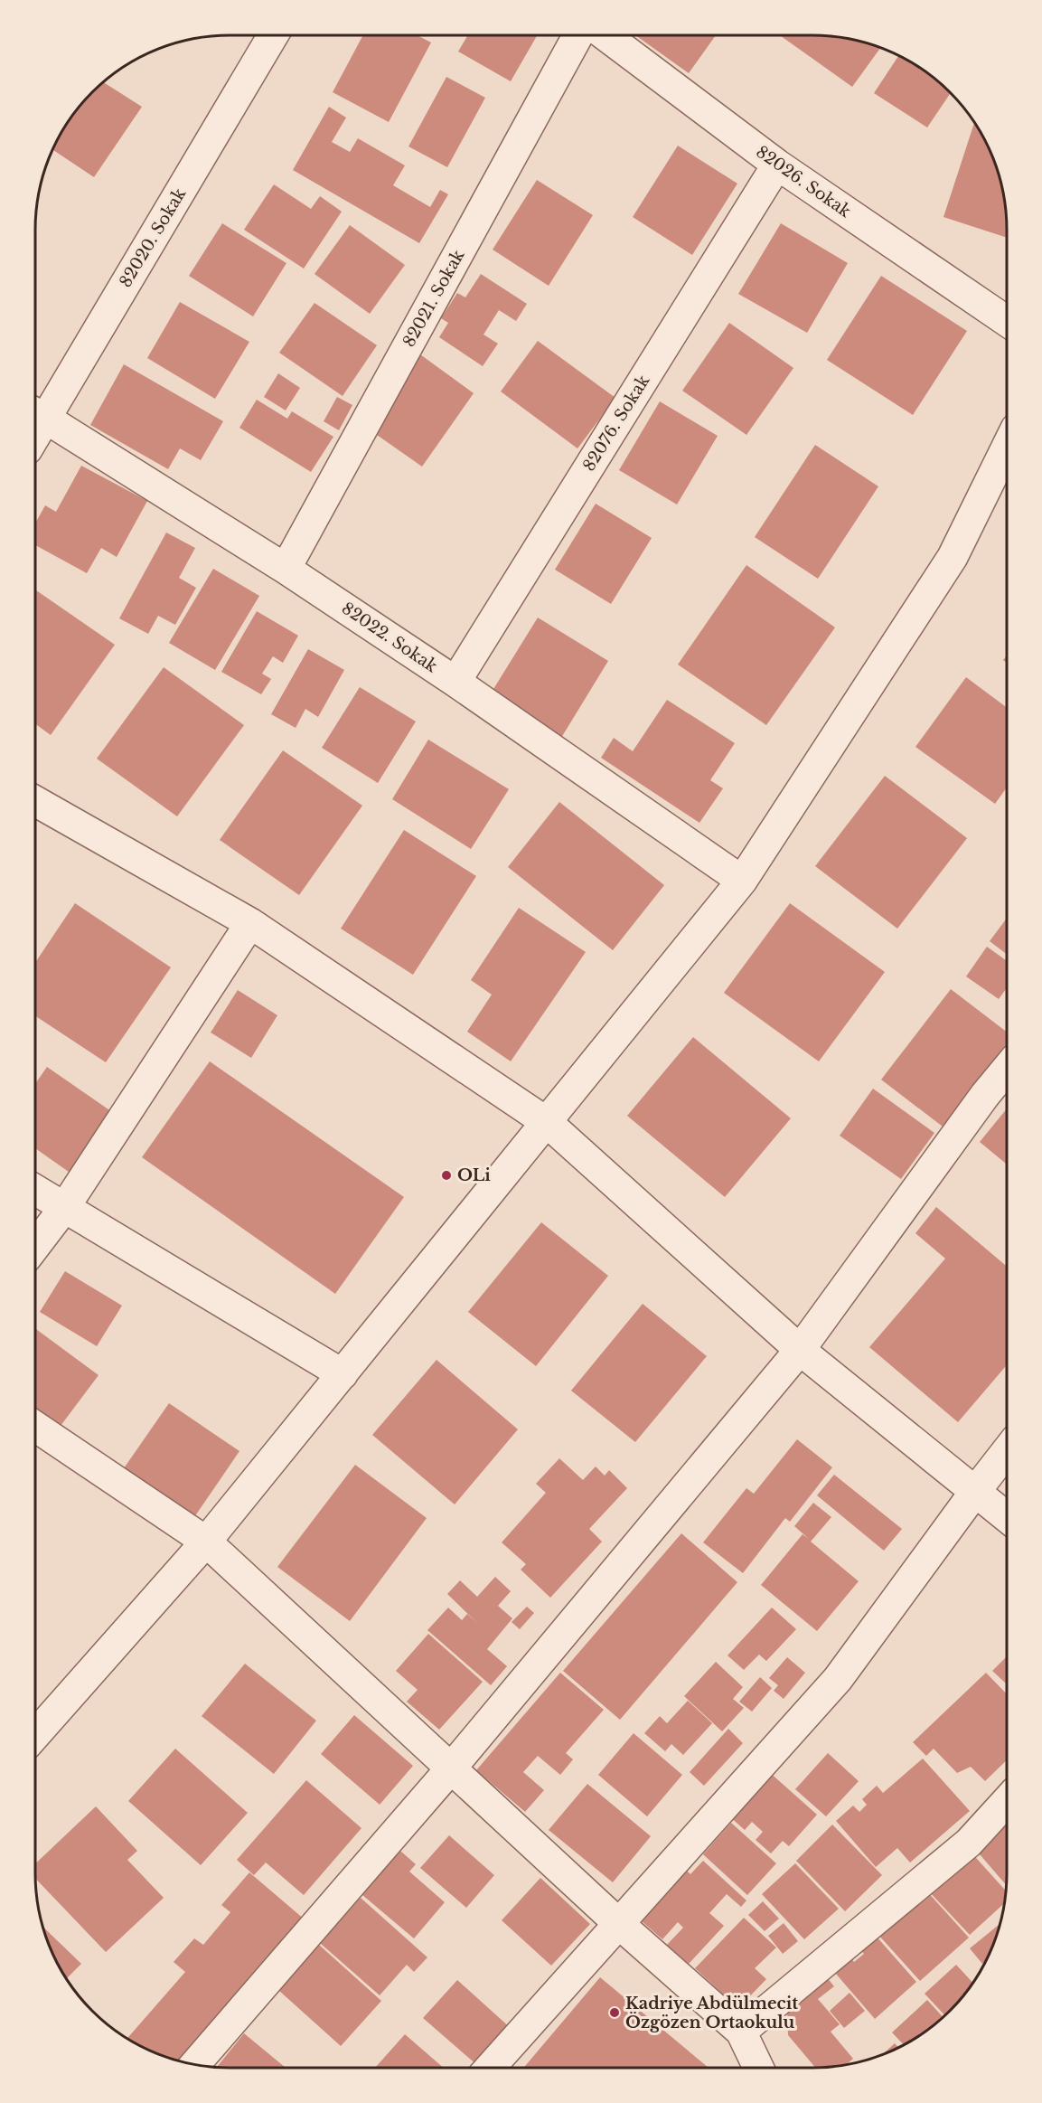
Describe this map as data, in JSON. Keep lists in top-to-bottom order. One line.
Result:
{"streets":{"street":["82026. Sokak","82020. Sokak","82021. Sokak","82076. Sokak","82022. Sokak"]},"crossings":[["82026. Sokak","82076. Sokak"],["82020. Sokak","82022. Sokak"],["82021. Sokak","82022. Sokak"],["82076. Sokak","82022. Sokak"]],"places":["OLi","Kadriye Abdülmecit Özgözen Ortaokulu"]}
